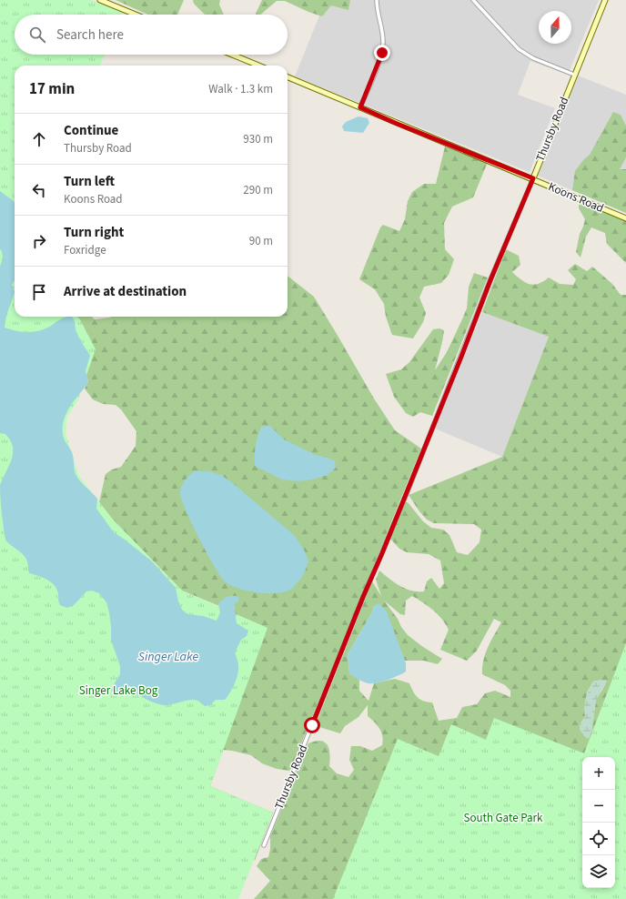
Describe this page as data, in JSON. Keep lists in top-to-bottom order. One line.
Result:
{"streets":{"street":["Thursby Road","Koons Road"]},"crossings":[["Thursby Road","Koons Road"]],"water":["Singer Lake"],"parks":["Singer Lake Bog","South Gate Park"],"north":"top","page":{"search":"Search here","heading":["17 min","Walk · 1.3 km"],"list":[["Continue","Thursby Road","930 m"],["Turn left","Koons Road","290 m"],["Turn right","Foxridge","90 m"],"Arrive at destination"],"map_buttons":["+","−"]}}
